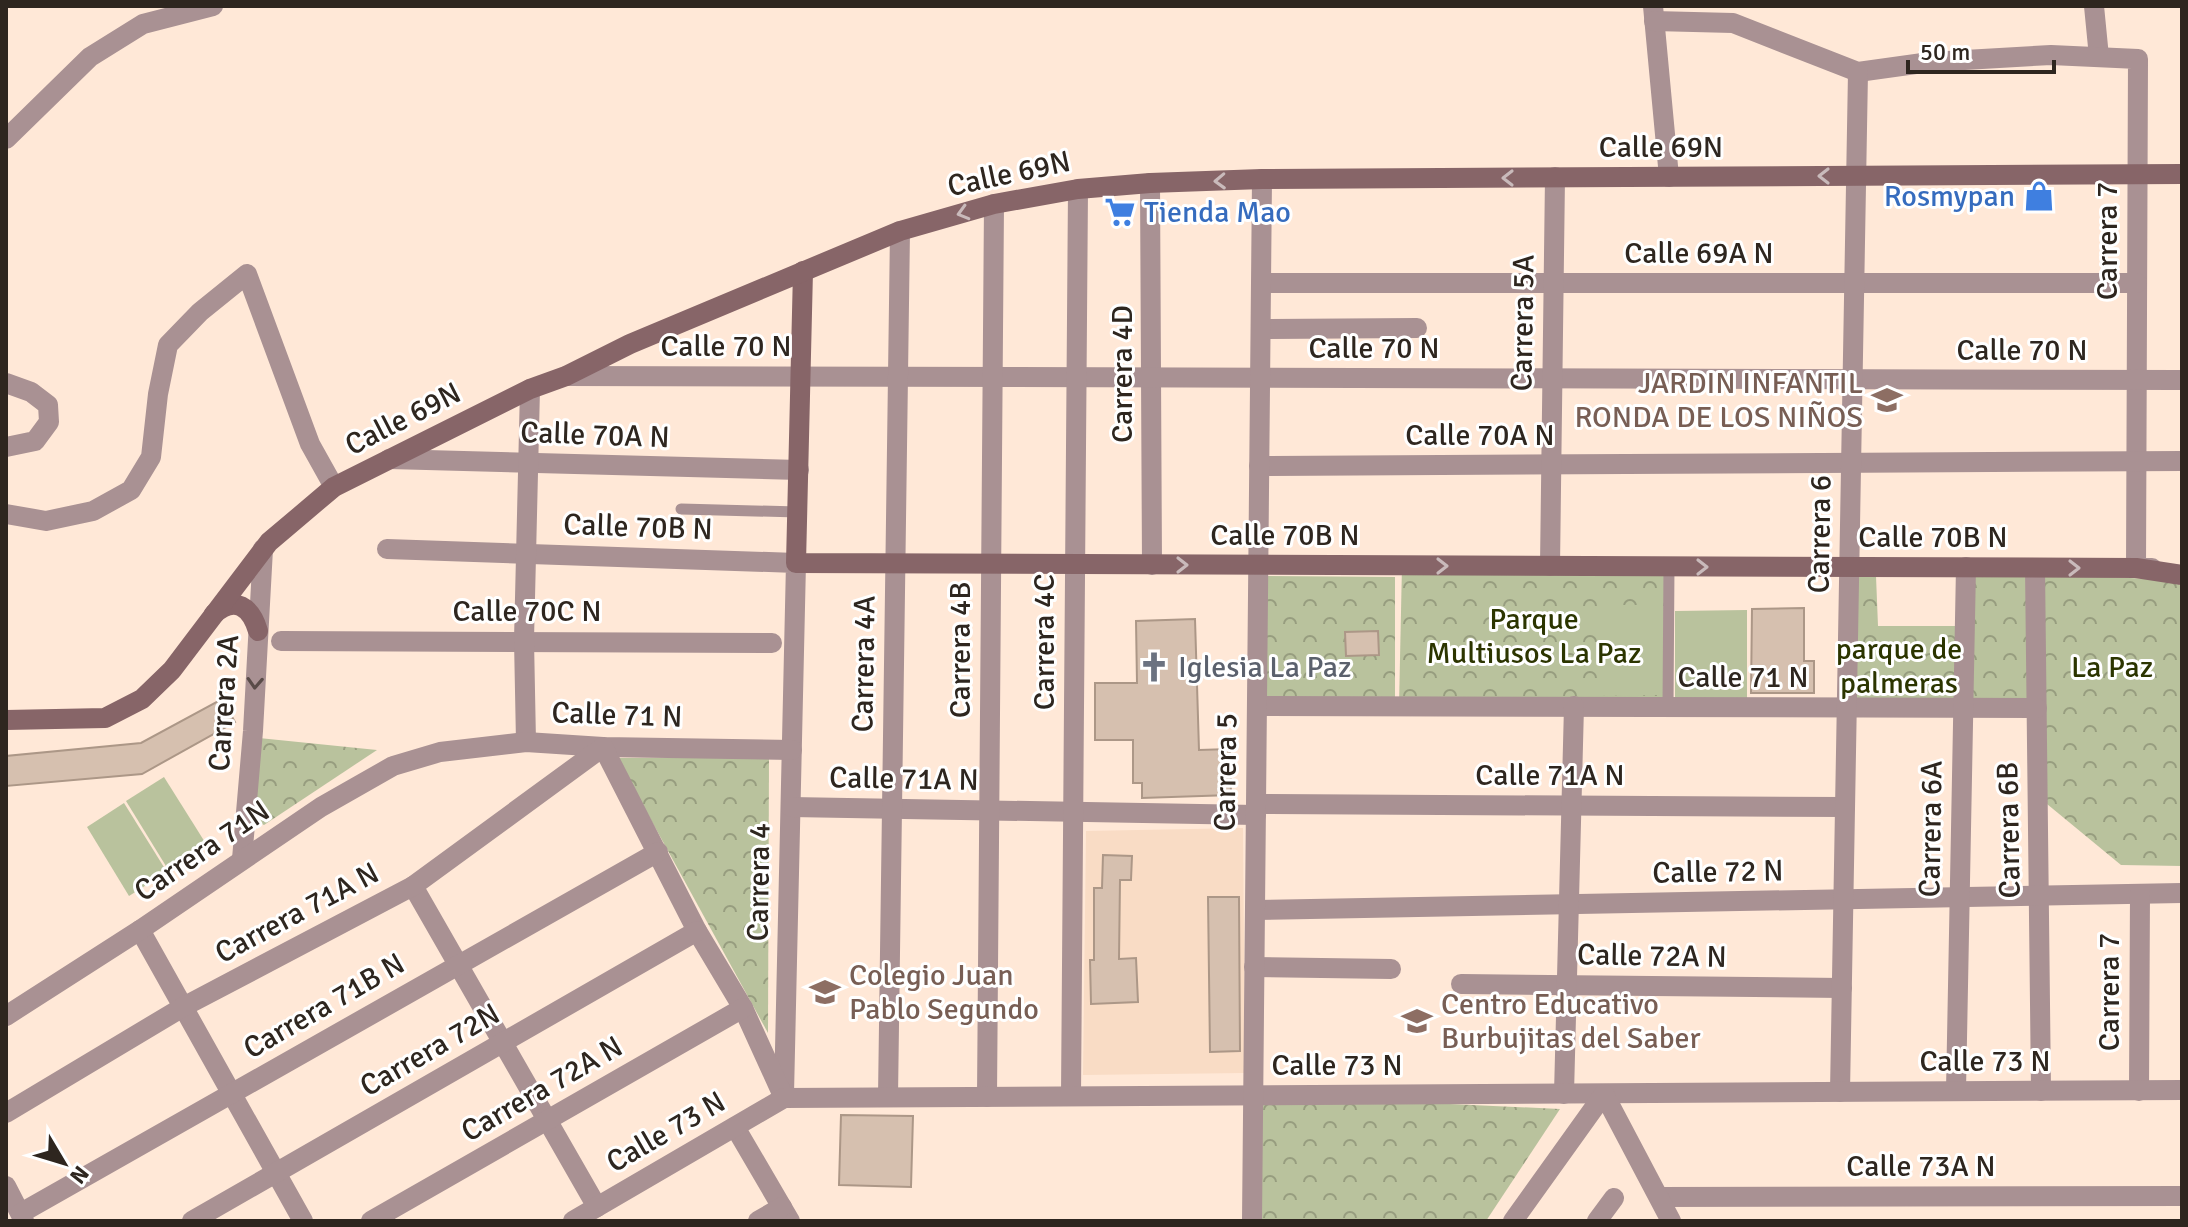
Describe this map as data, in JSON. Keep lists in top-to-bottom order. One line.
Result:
{"streets":{"street":["Calle 69N","Carrera 7","Calle 69A N","Carrera 5A","Calle 70 N","Carrera 4D","Calle 70A N","Calle 70B N","Carrera 6","Calle 70C N","Carrera 4C","Carrera 4B","Carrera 4A","Calle 71 N","Carrera 2A","Carrera 5","Calle 71A N","Carrera 6A","Carrera 6B","Carrera 71N","Calle 72 N","Carrera 4","Carrera 71A N","Calle 72A N","Carrera 71B N","Carrera 72N","Calle 73 N","Carrera 72A N","Calle 73A N"]},"crossings":[["Calle 69N","Carrera 7"],["Calle 69N","Carrera 5A"],["Calle 69N","Calle 70 N"],["Calle 69N","Carrera 4D"],["Calle 69N","Calle 70A N"],["Calle 69N","Carrera 6"],["Calle 69N","Carrera 4C"],["Calle 69N","Carrera 4B"],["Calle 69N","Carrera 4A"],["Calle 69N","Carrera 2A"],["Calle 69N","Carrera 5"],["Calle 69N","Carrera 4"],["Carrera 7","Calle 69A N"],["Carrera 7","Calle 70 N"],["Carrera 7","Calle 70A N"],["Carrera 7","Calle 70B N"],["Carrera 7","Calle 72 N"],["Carrera 7","Calle 73 N"],["Calle 69A N","Carrera 5A"],["Calle 69A N","Carrera 6"],["Calle 69A N","Carrera 5"],["Carrera 5A","Calle 70 N"],["Carrera 5A","Calle 70A N"],["Carrera 5A","Calle 70B N"],["Calle 70 N","Carrera 4D"],["Calle 70 N","Carrera 6"],["Calle 70 N","Carrera 4C"],["Calle 70 N","Carrera 4B"],["Calle 70 N","Carrera 4A"],["Calle 70 N","Carrera 5"],["Calle 70 N","Carrera 4"],["Carrera 4D","Calle 70B N"],["Calle 70A N","Carrera 6"],["Calle 70A N","Carrera 5"],["Calle 70A N","Carrera 4"],["Calle 70B N","Carrera 6"],["Calle 70B N","Carrera 4C"],["Calle 70B N","Carrera 4B"],["Calle 70B N","Carrera 4A"],["Calle 70B N","Carrera 5"],["Calle 70B N","Carrera 6A"],["Calle 70B N","Carrera 6B"],["Calle 70B N","Carrera 4"],["Carrera 6","Calle 71 N"],["Carrera 6","Calle 71A N"],["Carrera 6","Calle 72 N"],["Carrera 6","Calle 72A N"],["Carrera 6","Calle 73 N"],["Carrera 4C","Calle 71A N"],["Carrera 4C","Calle 73 N"],["Carrera 4B","Calle 71A N"],["Carrera 4B","Calle 73 N"],["Carrera 4A","Calle 71A N"],["Carrera 4A","Calle 73 N"],["Calle 71 N","Carrera 5"],["Calle 71 N","Carrera 6A"],["Calle 71 N","Carrera 6B"],["Calle 71 N","Carrera 71N"],["Calle 71 N","Carrera 4"],["Calle 71 N","Carrera 71A N"],["Carrera 2A","Carrera 71N"],["Carrera 5","Calle 71A N"],["Carrera 5","Calle 72 N"],["Carrera 5","Calle 73 N"],["Calle 71A N","Carrera 4"],["Carrera 6A","Calle 72 N"],["Carrera 6A","Calle 73 N"],["Carrera 6B","Calle 72 N"],["Carrera 6B","Calle 73 N"],["Carrera 4","Carrera 71A N"],["Carrera 4","Carrera 71B N"],["Carrera 4","Carrera 72N"],["Carrera 4","Calle 73 N"],["Carrera 4","Carrera 72A N"]],"one_way":["Calle 70B N","Carrera 2A"],"parks":["Parque Multiusos La Paz","parque de palmeras","La Paz"],"places":{"shop":["Rosmypan"],"supermarket":["Tienda Mao"],"school or university":["JARDIN INFANTIL RONDA DE LOS NIÑOS","Colegio Juan Pablo Segundo","Centro Educativo Burbujitas del Saber"],"church":["Iglesia La Paz"]},"scale_bar":"50 m","north":"bottom right"}
